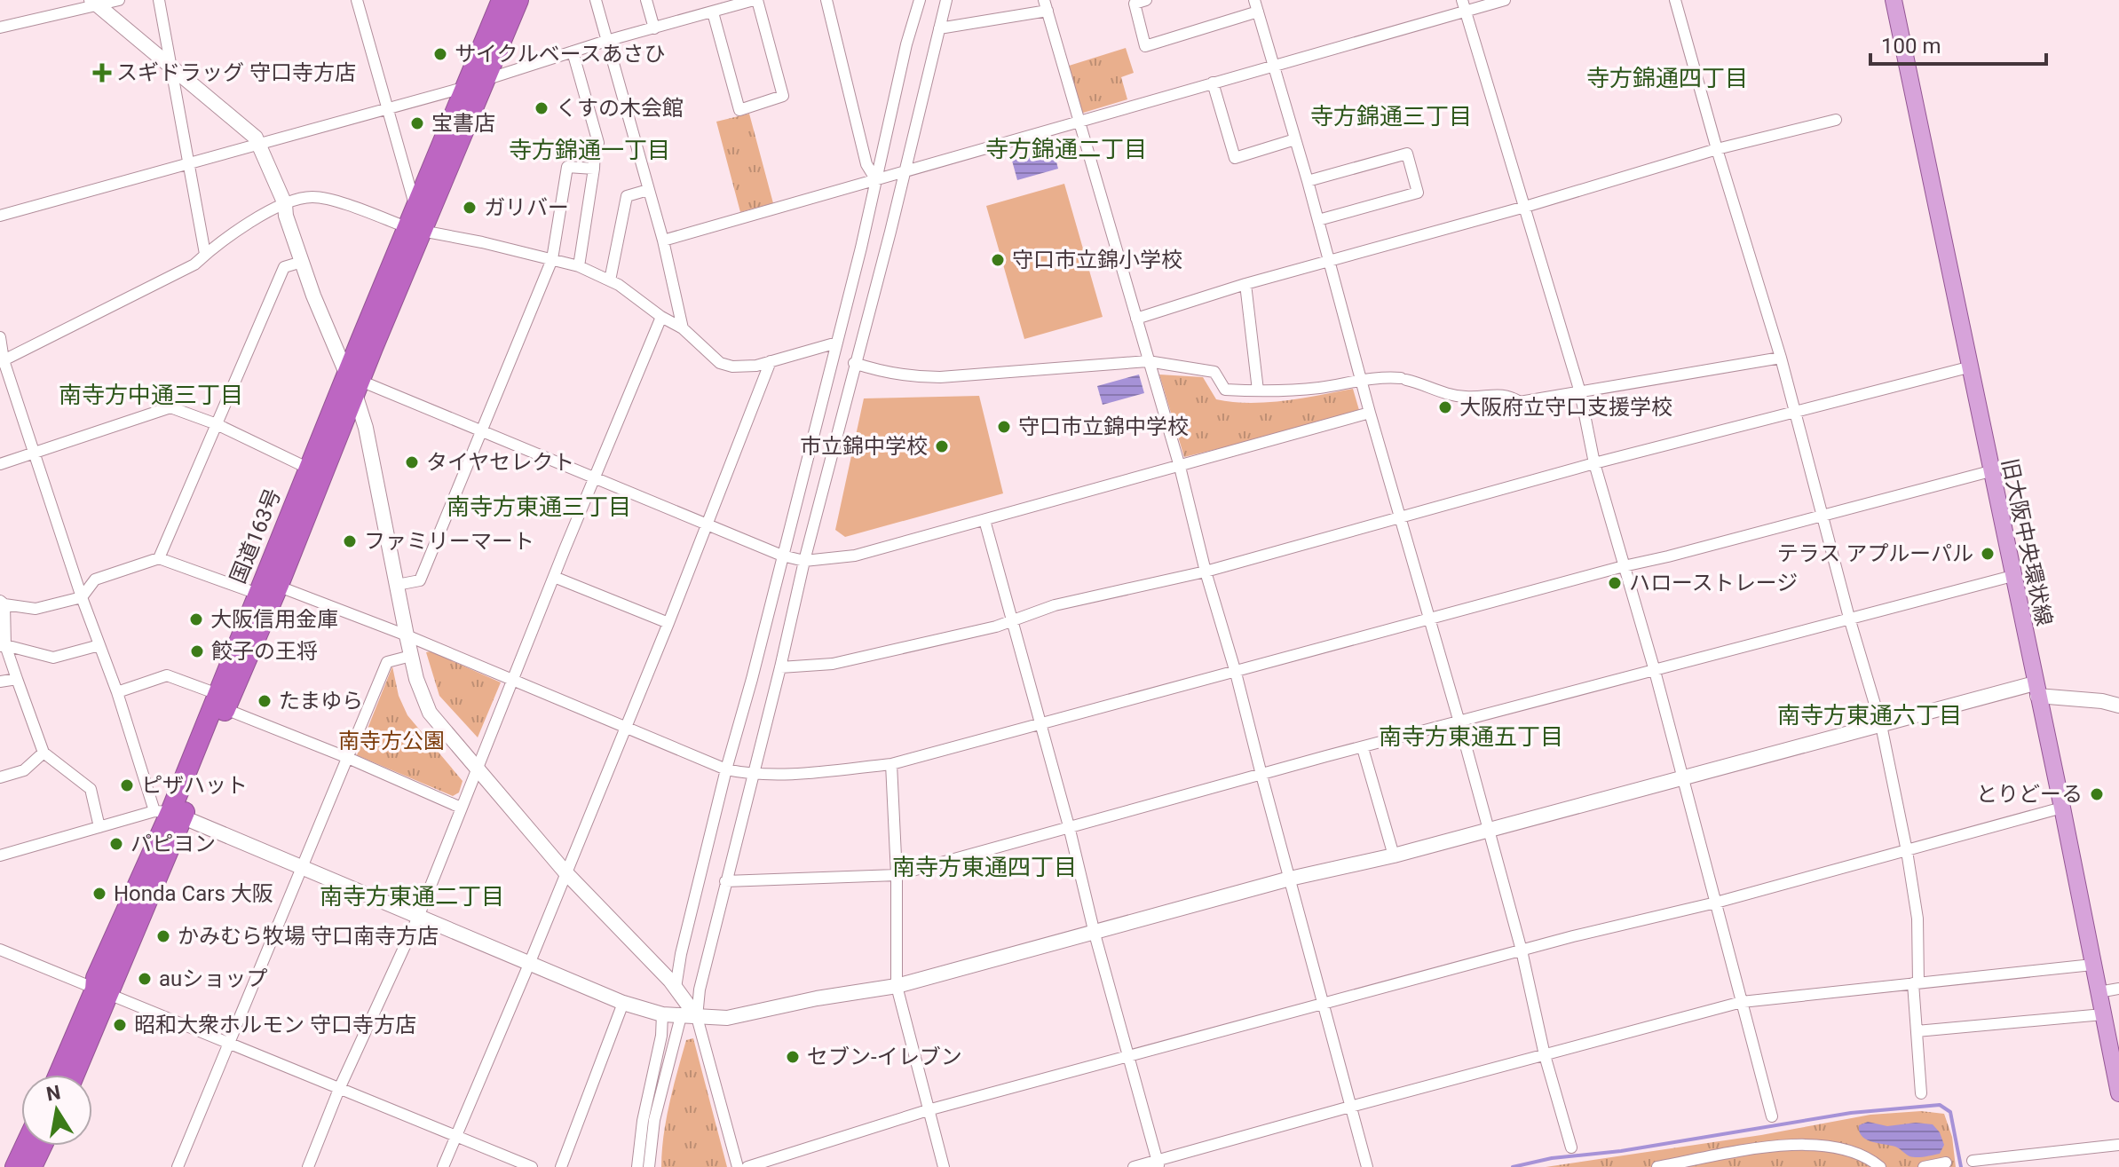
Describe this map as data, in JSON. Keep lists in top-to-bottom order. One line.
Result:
{"streets":{"highway":["国道163号"],"main road":["旧大阪中央環状線"]},"districts":["寺方錦通四丁目","寺方錦通三丁目","寺方錦通二丁目","寺方錦通一丁目","南寺方中通三丁目","南寺方東通三丁目","南寺方東通六丁目","南寺方東通五丁目","南寺方東通四丁目","南寺方東通二丁目"],"parks":["南寺方公園"],"places":{"other":["サイクルベースあさひ","くすの木会館","宝書店","ガリバー","守口市立錦小学校","大阪府立守口支援学校","守口市立錦中学校","市立錦中学校","タイヤセレクト","ファミリーマート","テラス アプルーパル","ハローストレージ","大阪信用金庫","餃子の王将","たまゆら","ピザハット","とりどーる","パピヨン","Honda Cars 大阪","かみむら牧場 守口南寺方店","auショップ","昭和大衆ホルモン 守口寺方店","セブン-イレブン"],"health":["スギドラッグ 守口寺方店"]},"scale_bar":"100 m","north":"top"}
